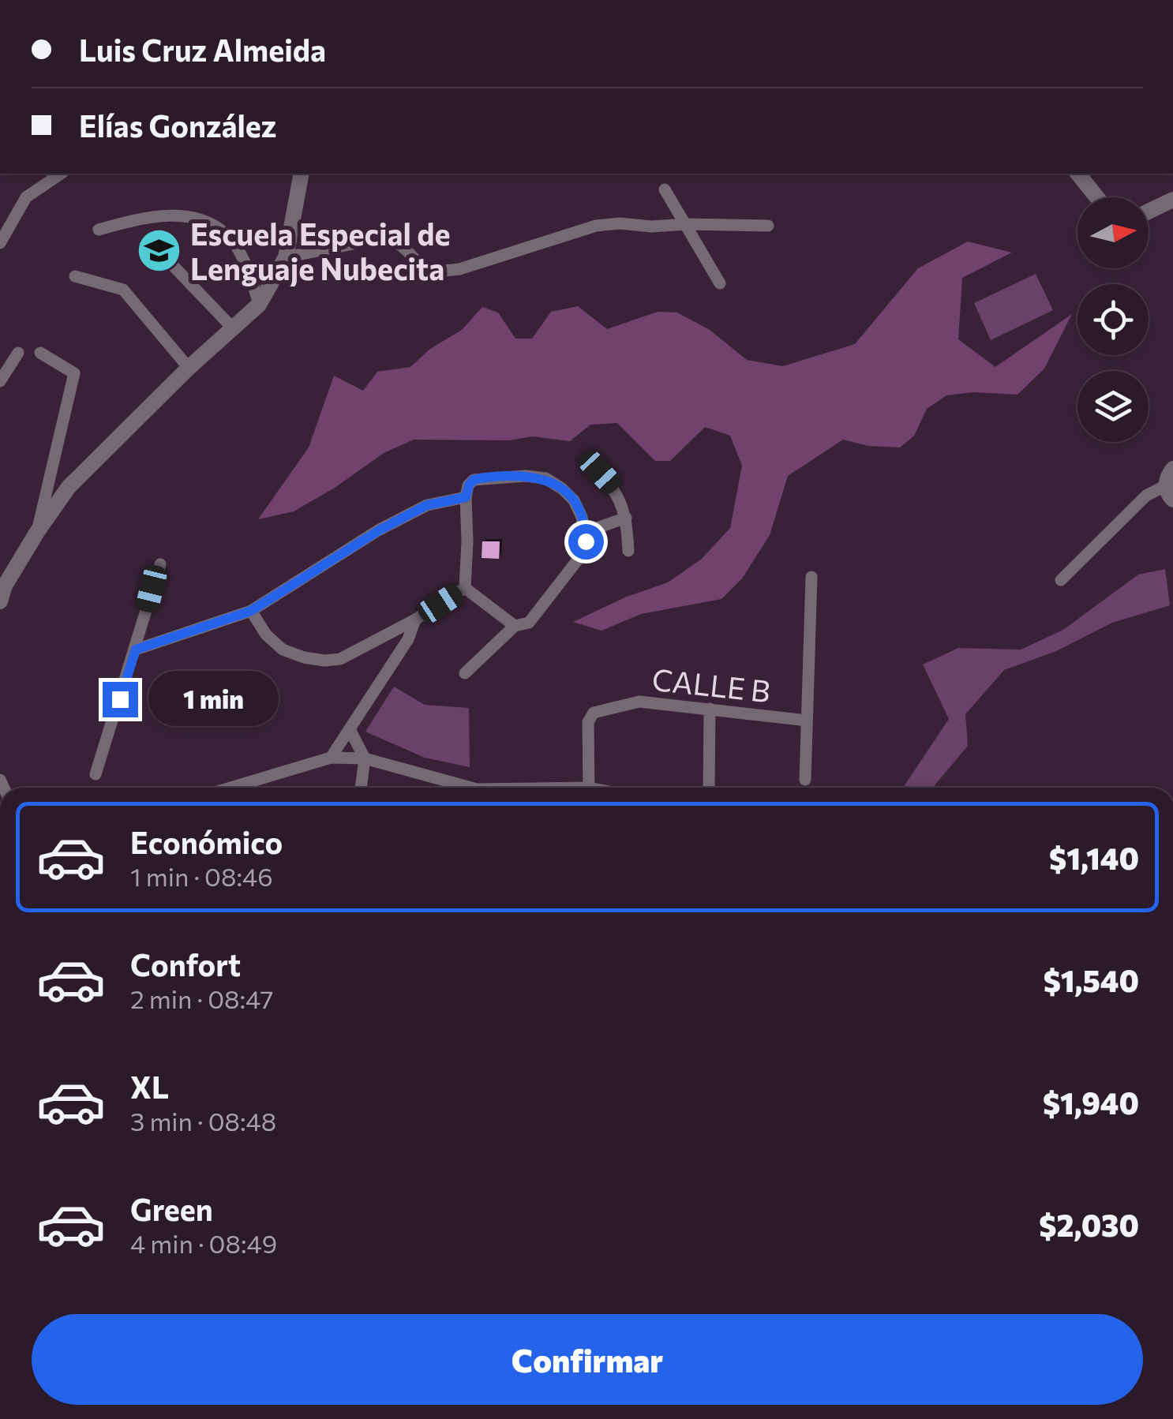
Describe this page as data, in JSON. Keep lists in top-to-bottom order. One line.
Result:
{"streets":{"street":["CALLE B"]},"places":{"school or university":["Escuela Especial de Lenguaje Nubecita"]},"north":"right","page":{"banner":["Luis Cruz Almeida","Elías González"],"bubble":"1 min","list":[{"name":"Económico","note":"1 min · 08:46","value":"$1,140"},{"name":"Confort","note":"2 min · 08:47","value":"$1,540"},{"name":"XL","note":"3 min · 08:48","value":"$1,940"},{"name":"Green","note":"4 min · 08:49","value":"$2,030"}],"buttons":"Confirmar"}}
